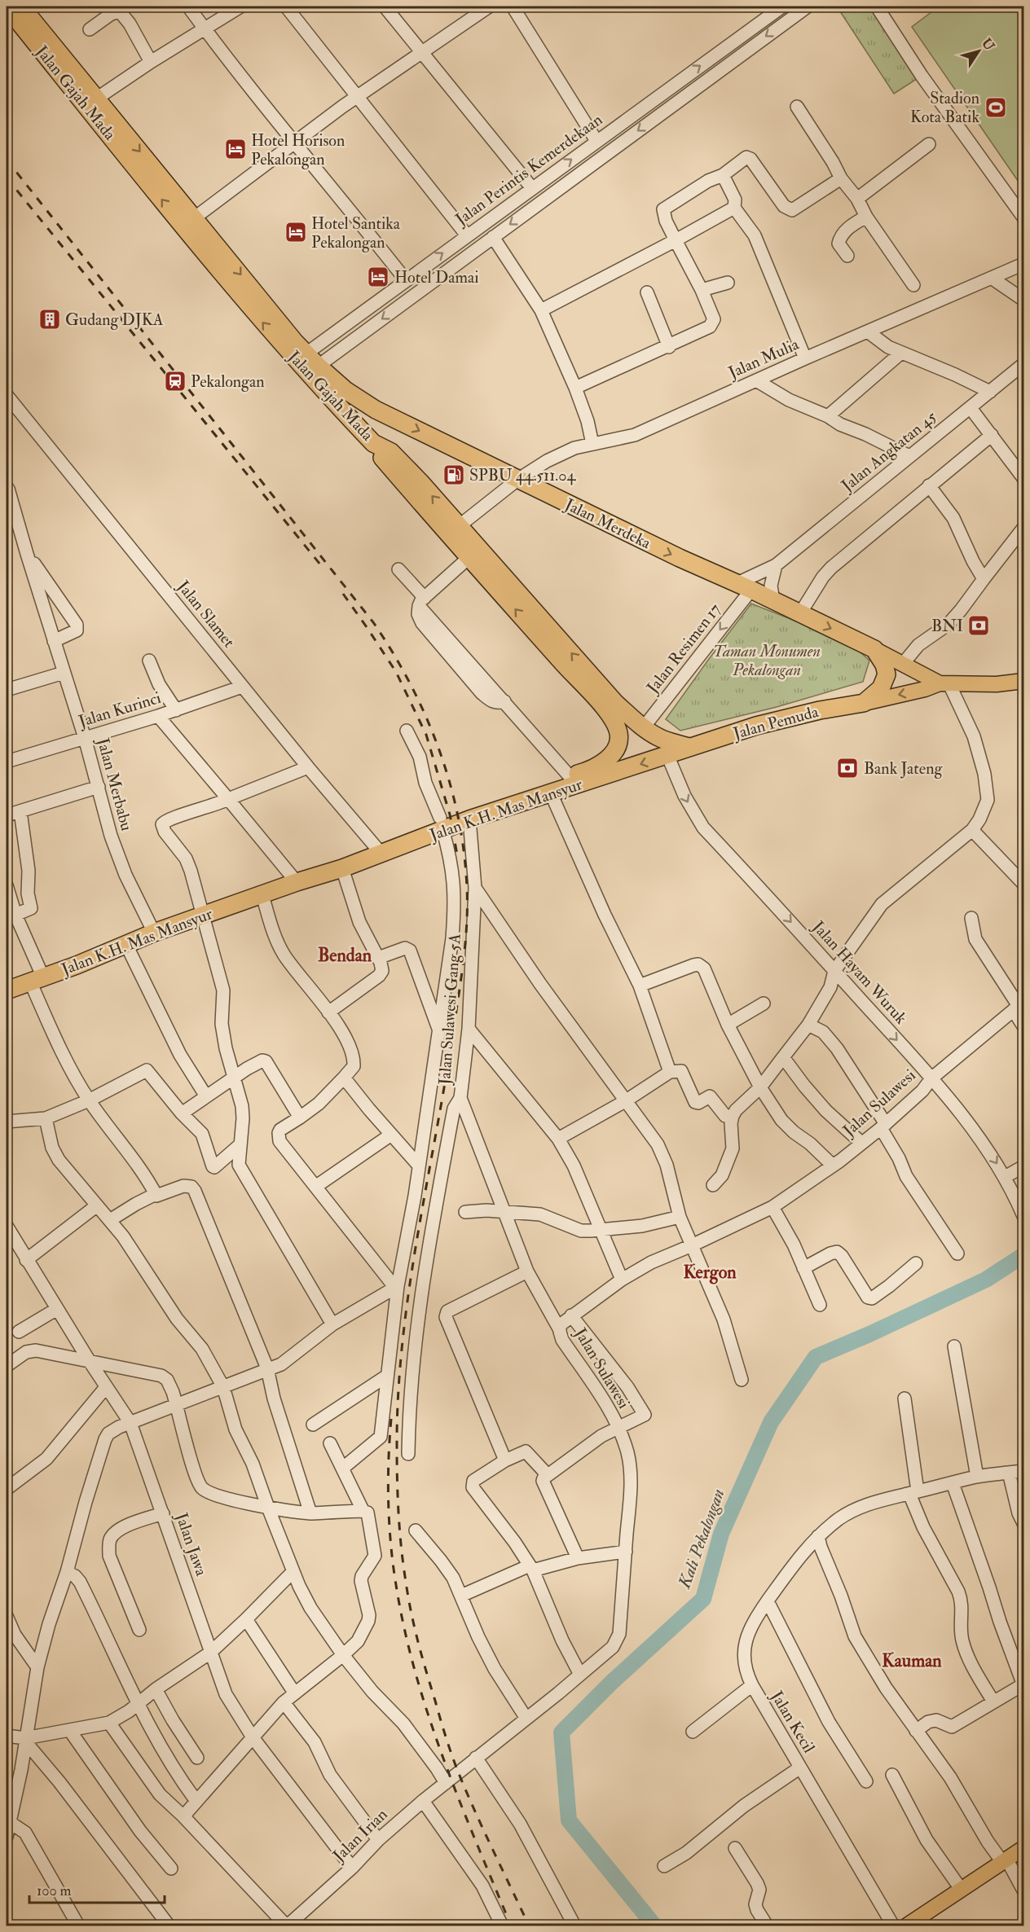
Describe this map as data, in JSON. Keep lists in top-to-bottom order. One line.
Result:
{"streets":{"highway":["Jalan Gajah Mada","Jalan Merdeka","Jalan Pemuda","Jalan K.H. Mas Mansyur"],"street":["Jalan Perintis Kemerdekaan","Jalan Mulia","Jalan Angkatan 45","Jalan Slamet","Jalan Resimen 17","Jalan Kurinci","Jalan Merbabu","Jalan Hayam Wuruk","Jalan Sulawesi Gang 5A","Jalan Sulawesi","Jalan Jawa","Jalan Kecil","Jalan Irian"]},"crossings":[["Jalan Gajah Mada","Jalan Perintis Kemerdekaan"],["Jalan Gajah Mada","Jalan Mulia"],["Jalan Gajah Mada","Jalan Merdeka"],["Jalan Gajah Mada","Jalan Resimen 17"],["Jalan Gajah Mada","Jalan Pemuda"],["Jalan Gajah Mada","Jalan K.H. Mas Mansyur"],["Jalan Mulia","Jalan Merdeka"],["Jalan Angkatan 45","Jalan Merdeka"],["Jalan Angkatan 45","Jalan Resimen 17"],["Jalan Merdeka","Jalan Resimen 17"],["Jalan Slamet","Jalan Kurinci"],["Jalan Slamet","Jalan K.H. Mas Mansyur"],["Jalan Kurinci","Jalan Merbabu"],["Jalan Pemuda","Jalan K.H. Mas Mansyur"],["Jalan Merbabu","Jalan K.H. Mas Mansyur"],["Jalan K.H. Mas Mansyur","Jalan Hayam Wuruk"],["Jalan K.H. Mas Mansyur","Jalan Sulawesi Gang 5A"],["Jalan Hayam Wuruk","Jalan Sulawesi"],["Jalan Sulawesi Gang 5A","Jalan Sulawesi"],["Jalan Sulawesi","Jalan Irian"],["Jalan Jawa","Jalan Irian"]],"one_way":["Jalan Resimen 17"],"districts":["Bendan","Kergon","Kauman"],"water":["Kali Pekalongan"],"parks":["Taman Monumen Pekalongan"],"places":{"sports":["Stadion Kota Batik"],"hotel":["Hotel Horison Pekalongan","Hotel Santika Pekalongan","Hotel Damai"],"building":["Gudang DJKA"],"station":["Pekalongan"],"fuel station":["SPBU 44.511.04"],"bank":["BNI","Bank Jateng"]},"scale_bar":"100 m","north":"top right"}
